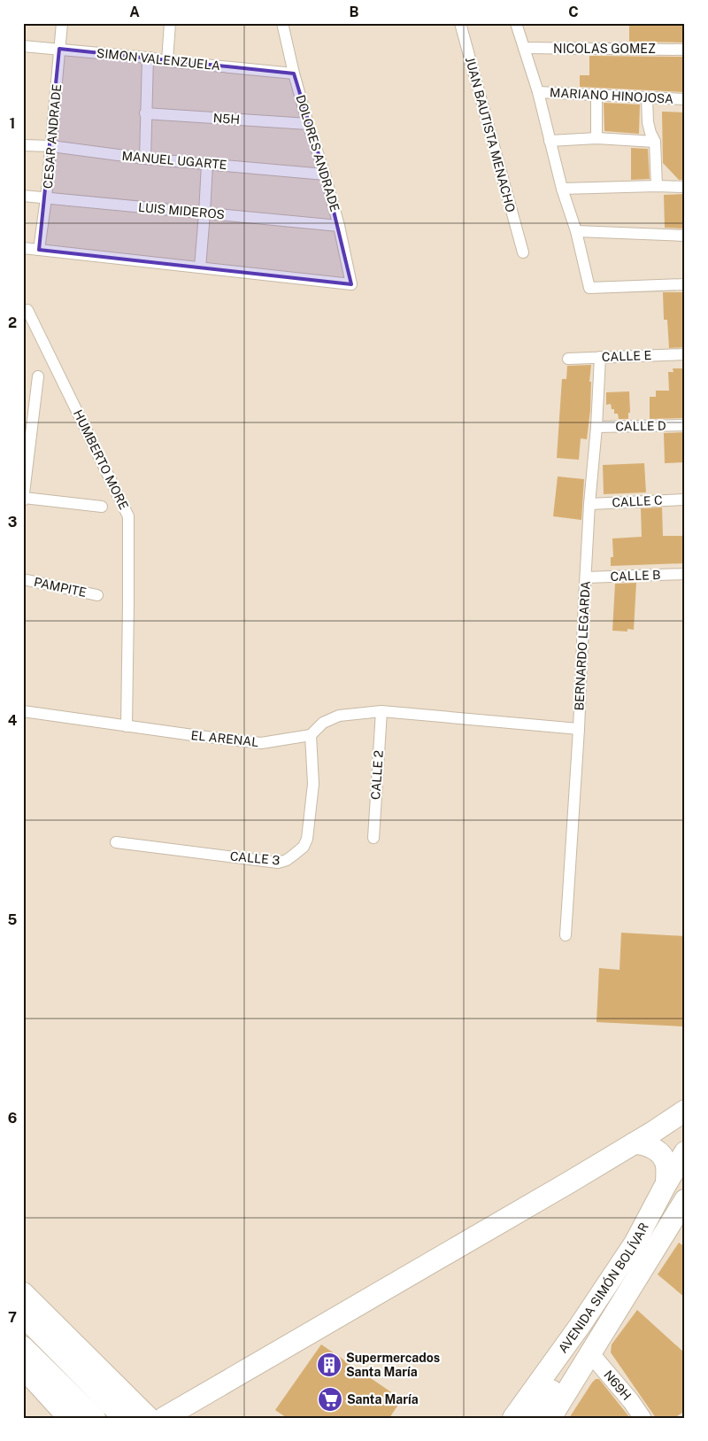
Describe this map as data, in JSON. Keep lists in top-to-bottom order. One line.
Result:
{"streets":{"highway":["AVENIDA SIMÓN BOLÍVAR"],"street":["NICOLAS GOMEZ","SIMON VALENZUELA","MARIANO HINOJOSA","N5H","JUAN BAUTISTA MENACHO","CESAR ANDRADE","DOLORES ANDRADE","MANUEL UGARTE","LUIS MIDEROS","CALLE E","CALLE D","HUMBERTO MORE","CALLE C","CALLE B","PAMPITE","BERNARDO LEGARDA","EL ARENAL","CALLE 2","CALLE 3","N69H"]},"crossings":[["SIMON VALENZUELA","CESAR ANDRADE"],["SIMON VALENZUELA","DOLORES ANDRADE"],["N5H","DOLORES ANDRADE"],["CESAR ANDRADE","MANUEL UGARTE"],["CESAR ANDRADE","LUIS MIDEROS"],["DOLORES ANDRADE","MANUEL UGARTE"],["DOLORES ANDRADE","LUIS MIDEROS"],["CALLE E","BERNARDO LEGARDA"],["CALLE D","BERNARDO LEGARDA"],["HUMBERTO MORE","EL ARENAL"],["CALLE C","BERNARDO LEGARDA"],["CALLE B","BERNARDO LEGARDA"],["EL ARENAL","CALLE 3"],["AVENIDA SIMÓN BOLÍVAR","N69H"]],"places":{"building":["Supermercados Santa María"],"supermarket":["Santa María"]},"grid":{"columns":["A","B","C"],"rows":["1","2","3","4","5","6","7"]}}
